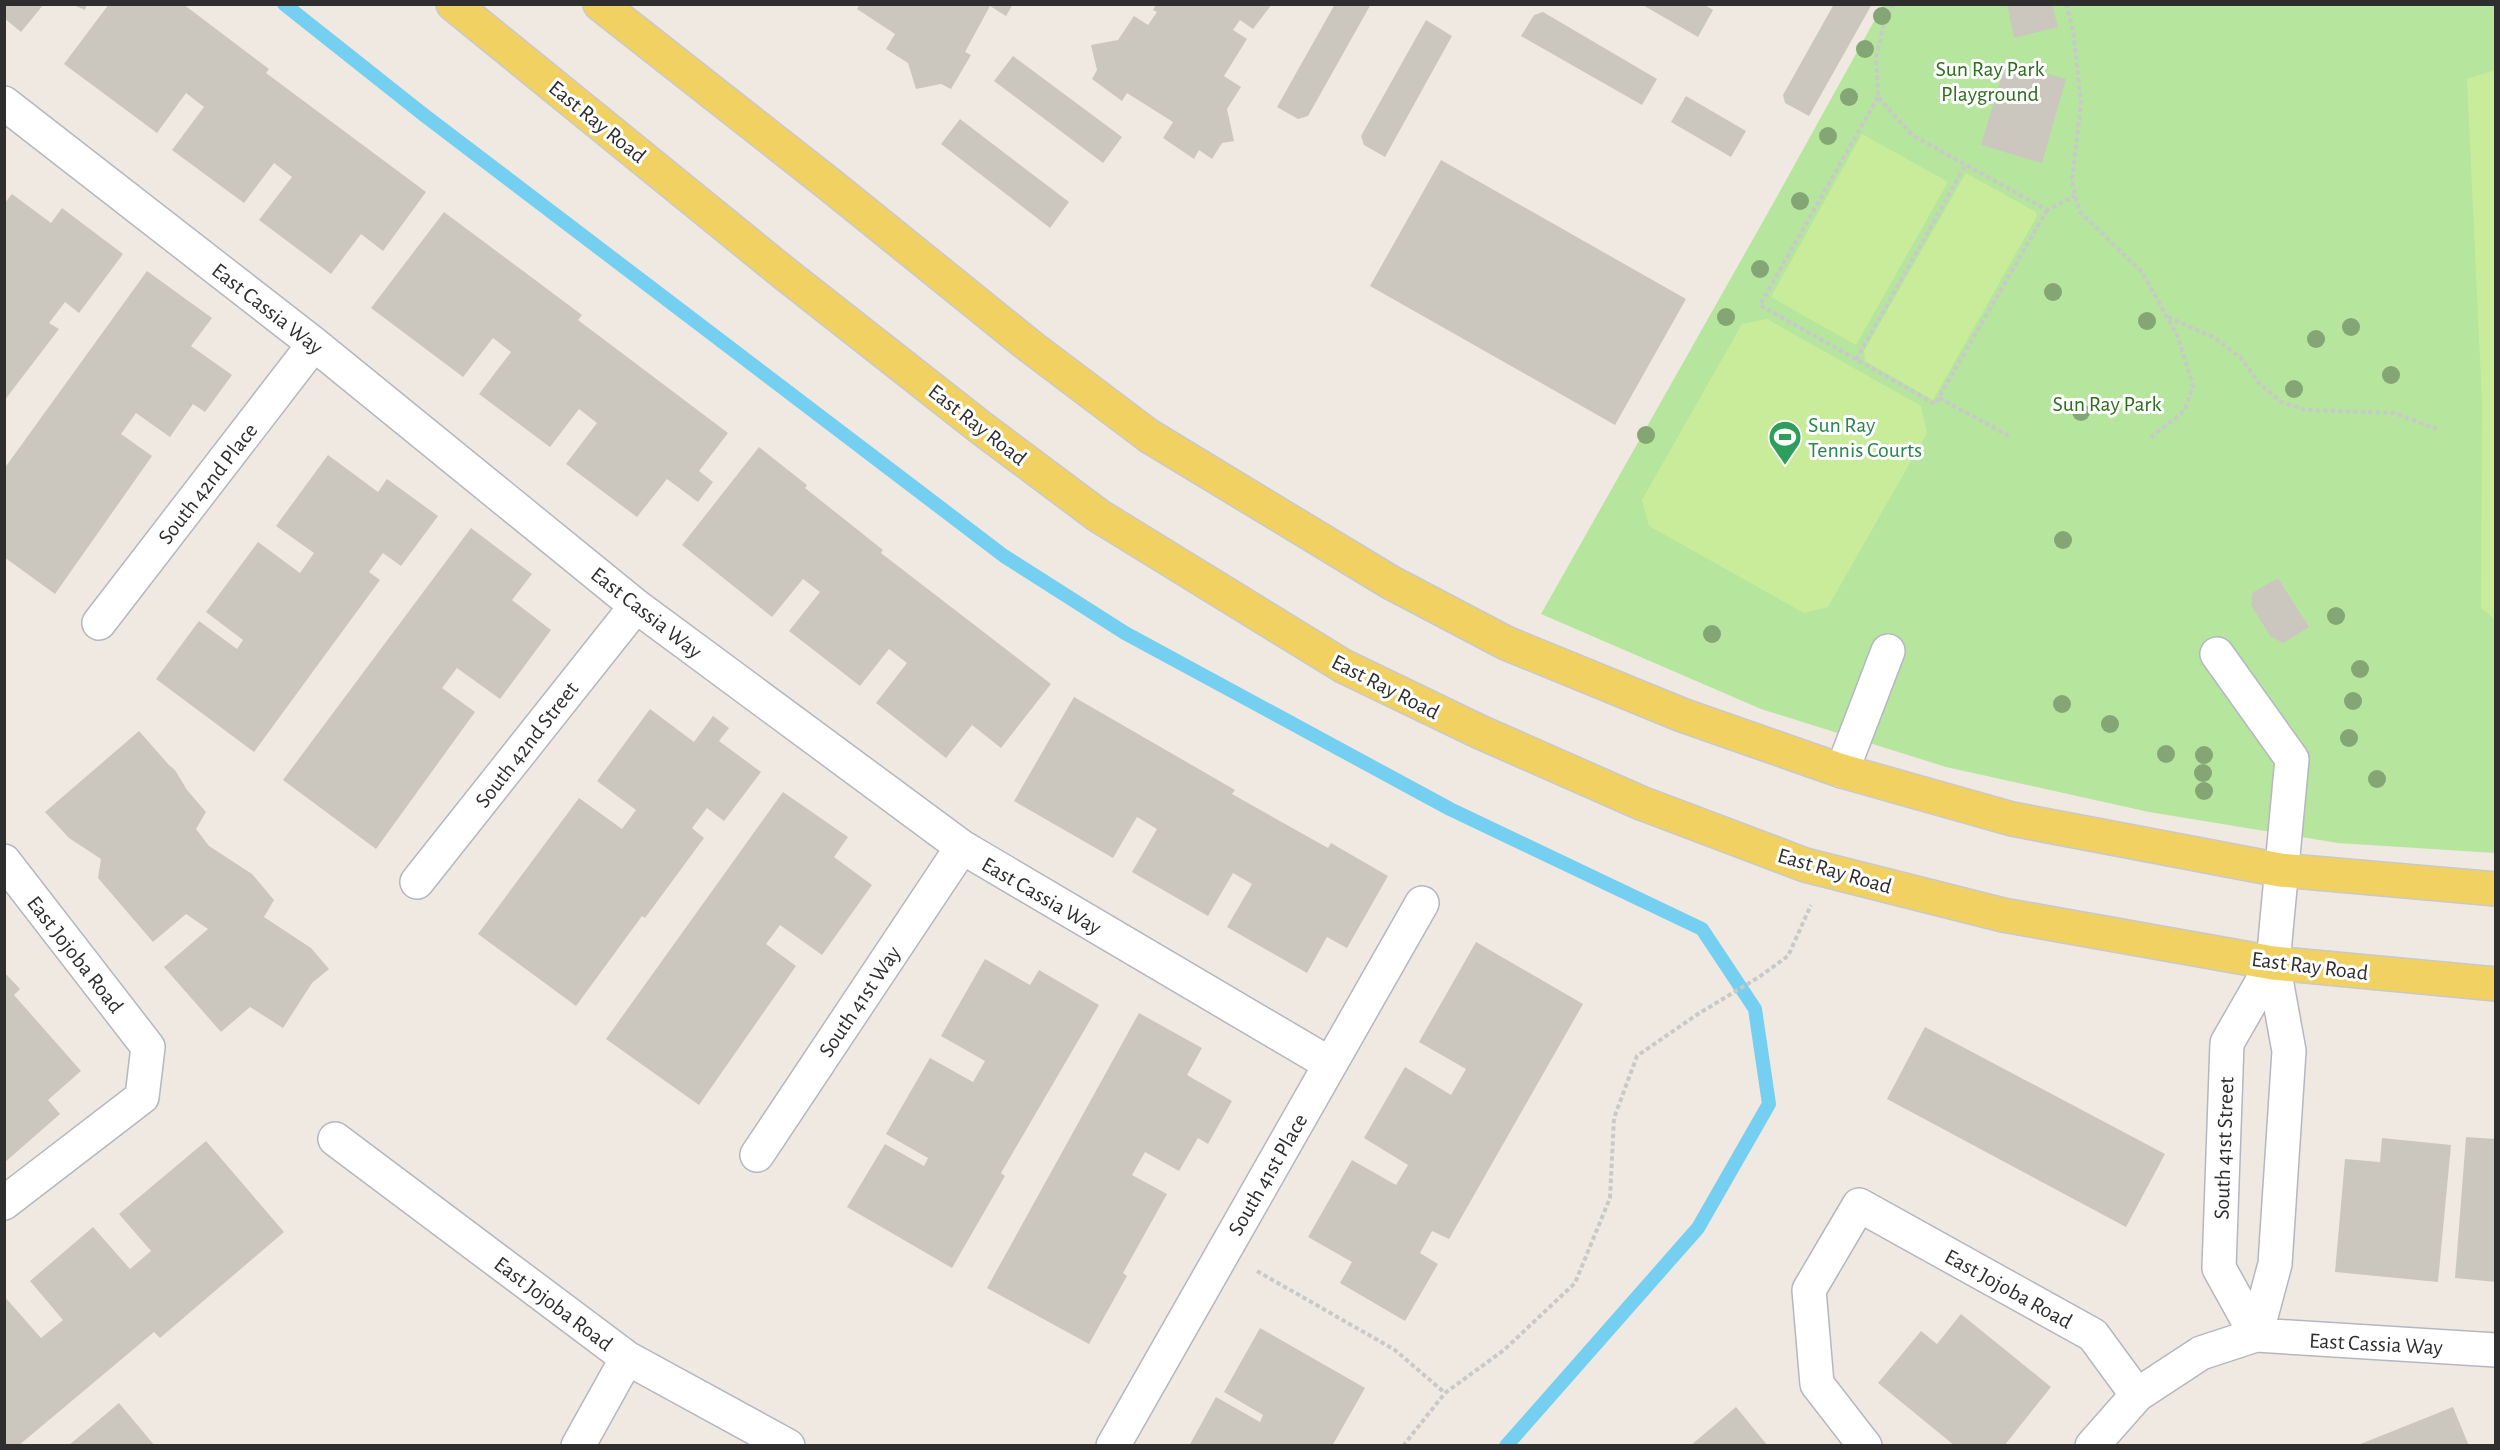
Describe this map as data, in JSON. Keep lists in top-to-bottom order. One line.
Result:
{"streets":{"main road":["East Ray Road"],"street":["East Cassia Way","South 42nd Place","South 42nd Street","East Jojoba Road","South 41st Way","South 41st Street","South 41st Place"]},"crossings":[["East Ray Road","South 41st Street"],["East Cassia Way","South 42nd Place"],["East Cassia Way","South 42nd Street"],["East Cassia Way","South 41st Way"],["East Cassia Way","South 41st Street"],["East Cassia Way","South 41st Place"]],"parks":["Sun Ray Park Playground","Sun Ray Park"],"places":{"sports":["Sun Ray Tennis Courts"]}}
